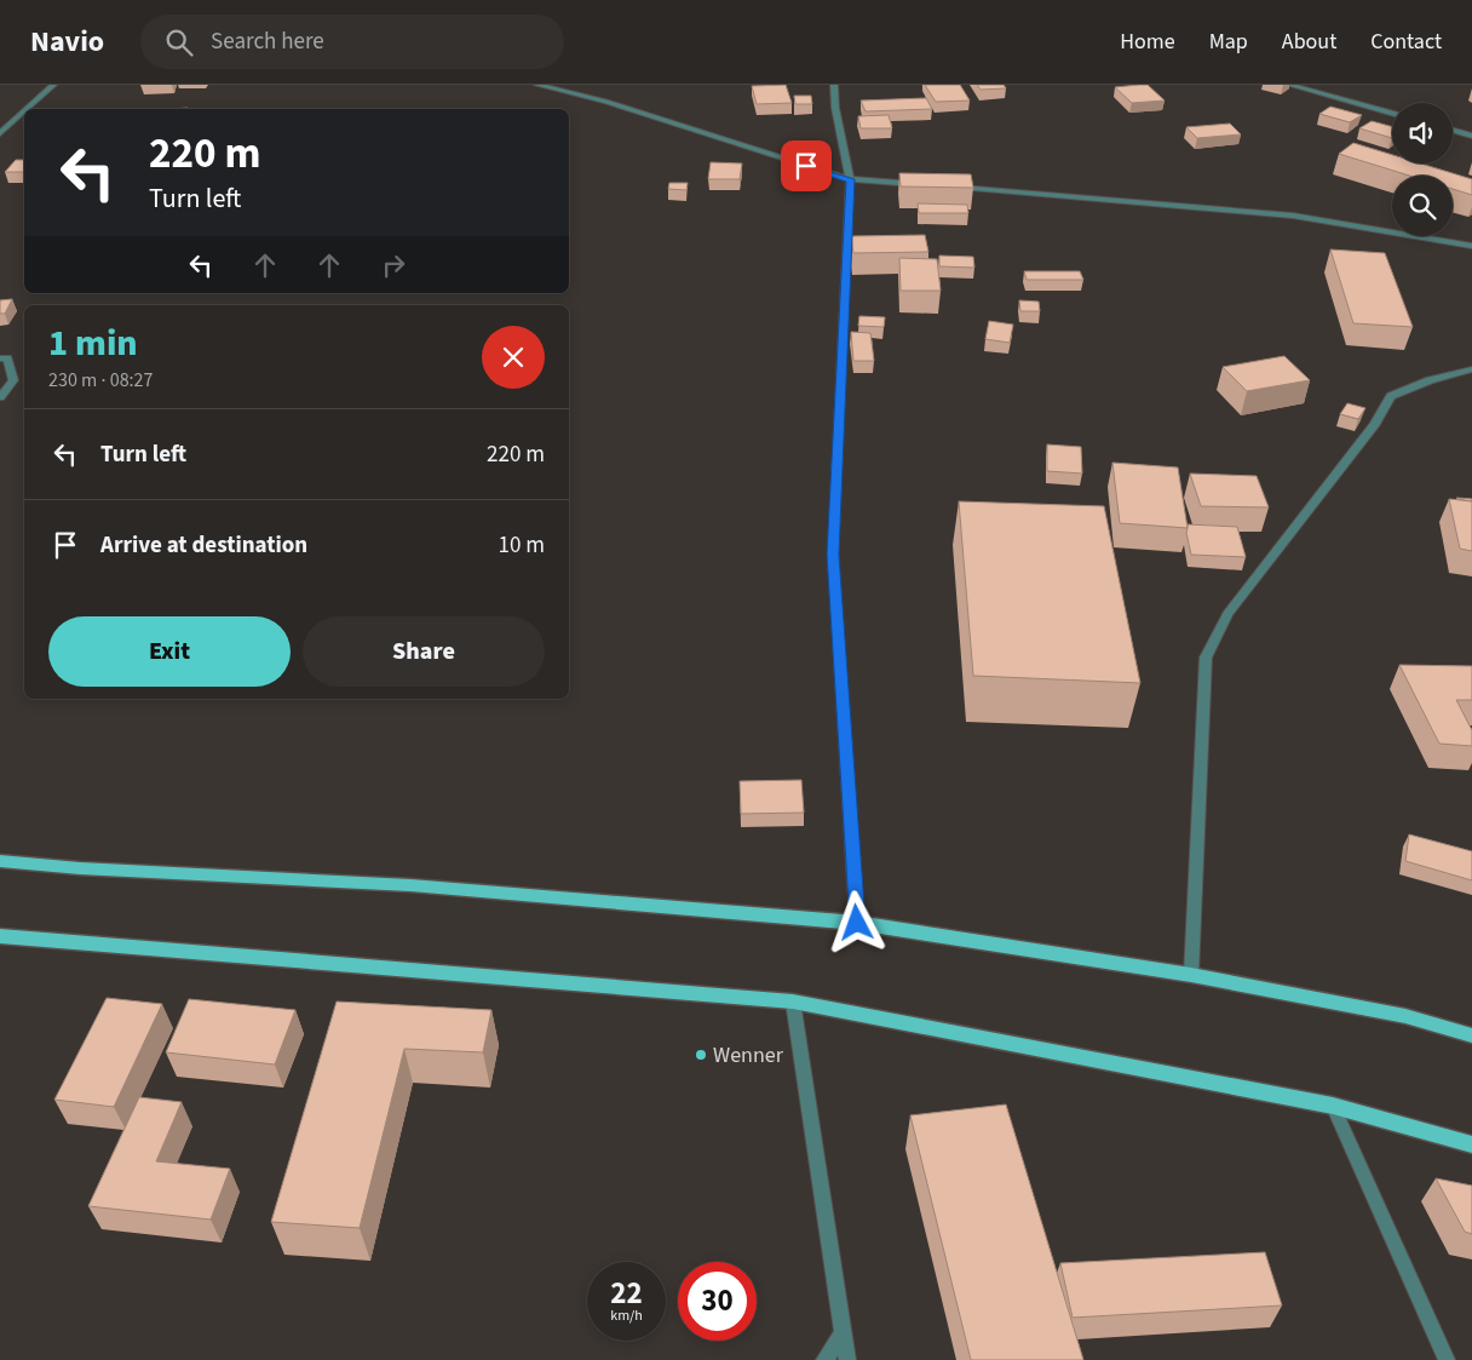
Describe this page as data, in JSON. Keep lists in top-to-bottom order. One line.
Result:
{"places":["Wenner"],"page":{"header":"Navio","search":"Search here","nav":["Home","Map","About","Contact"],"turn":["220 m","Turn left"],"heading":["1 min","230 m · 08:27"],"list":[{"name":"Turn left","value":"220 m"},{"name":"Arrive at destination","value":"10 m"}],"buttons":["Exit","Share"],"speed":"22 km/h","limit":"30"}}
